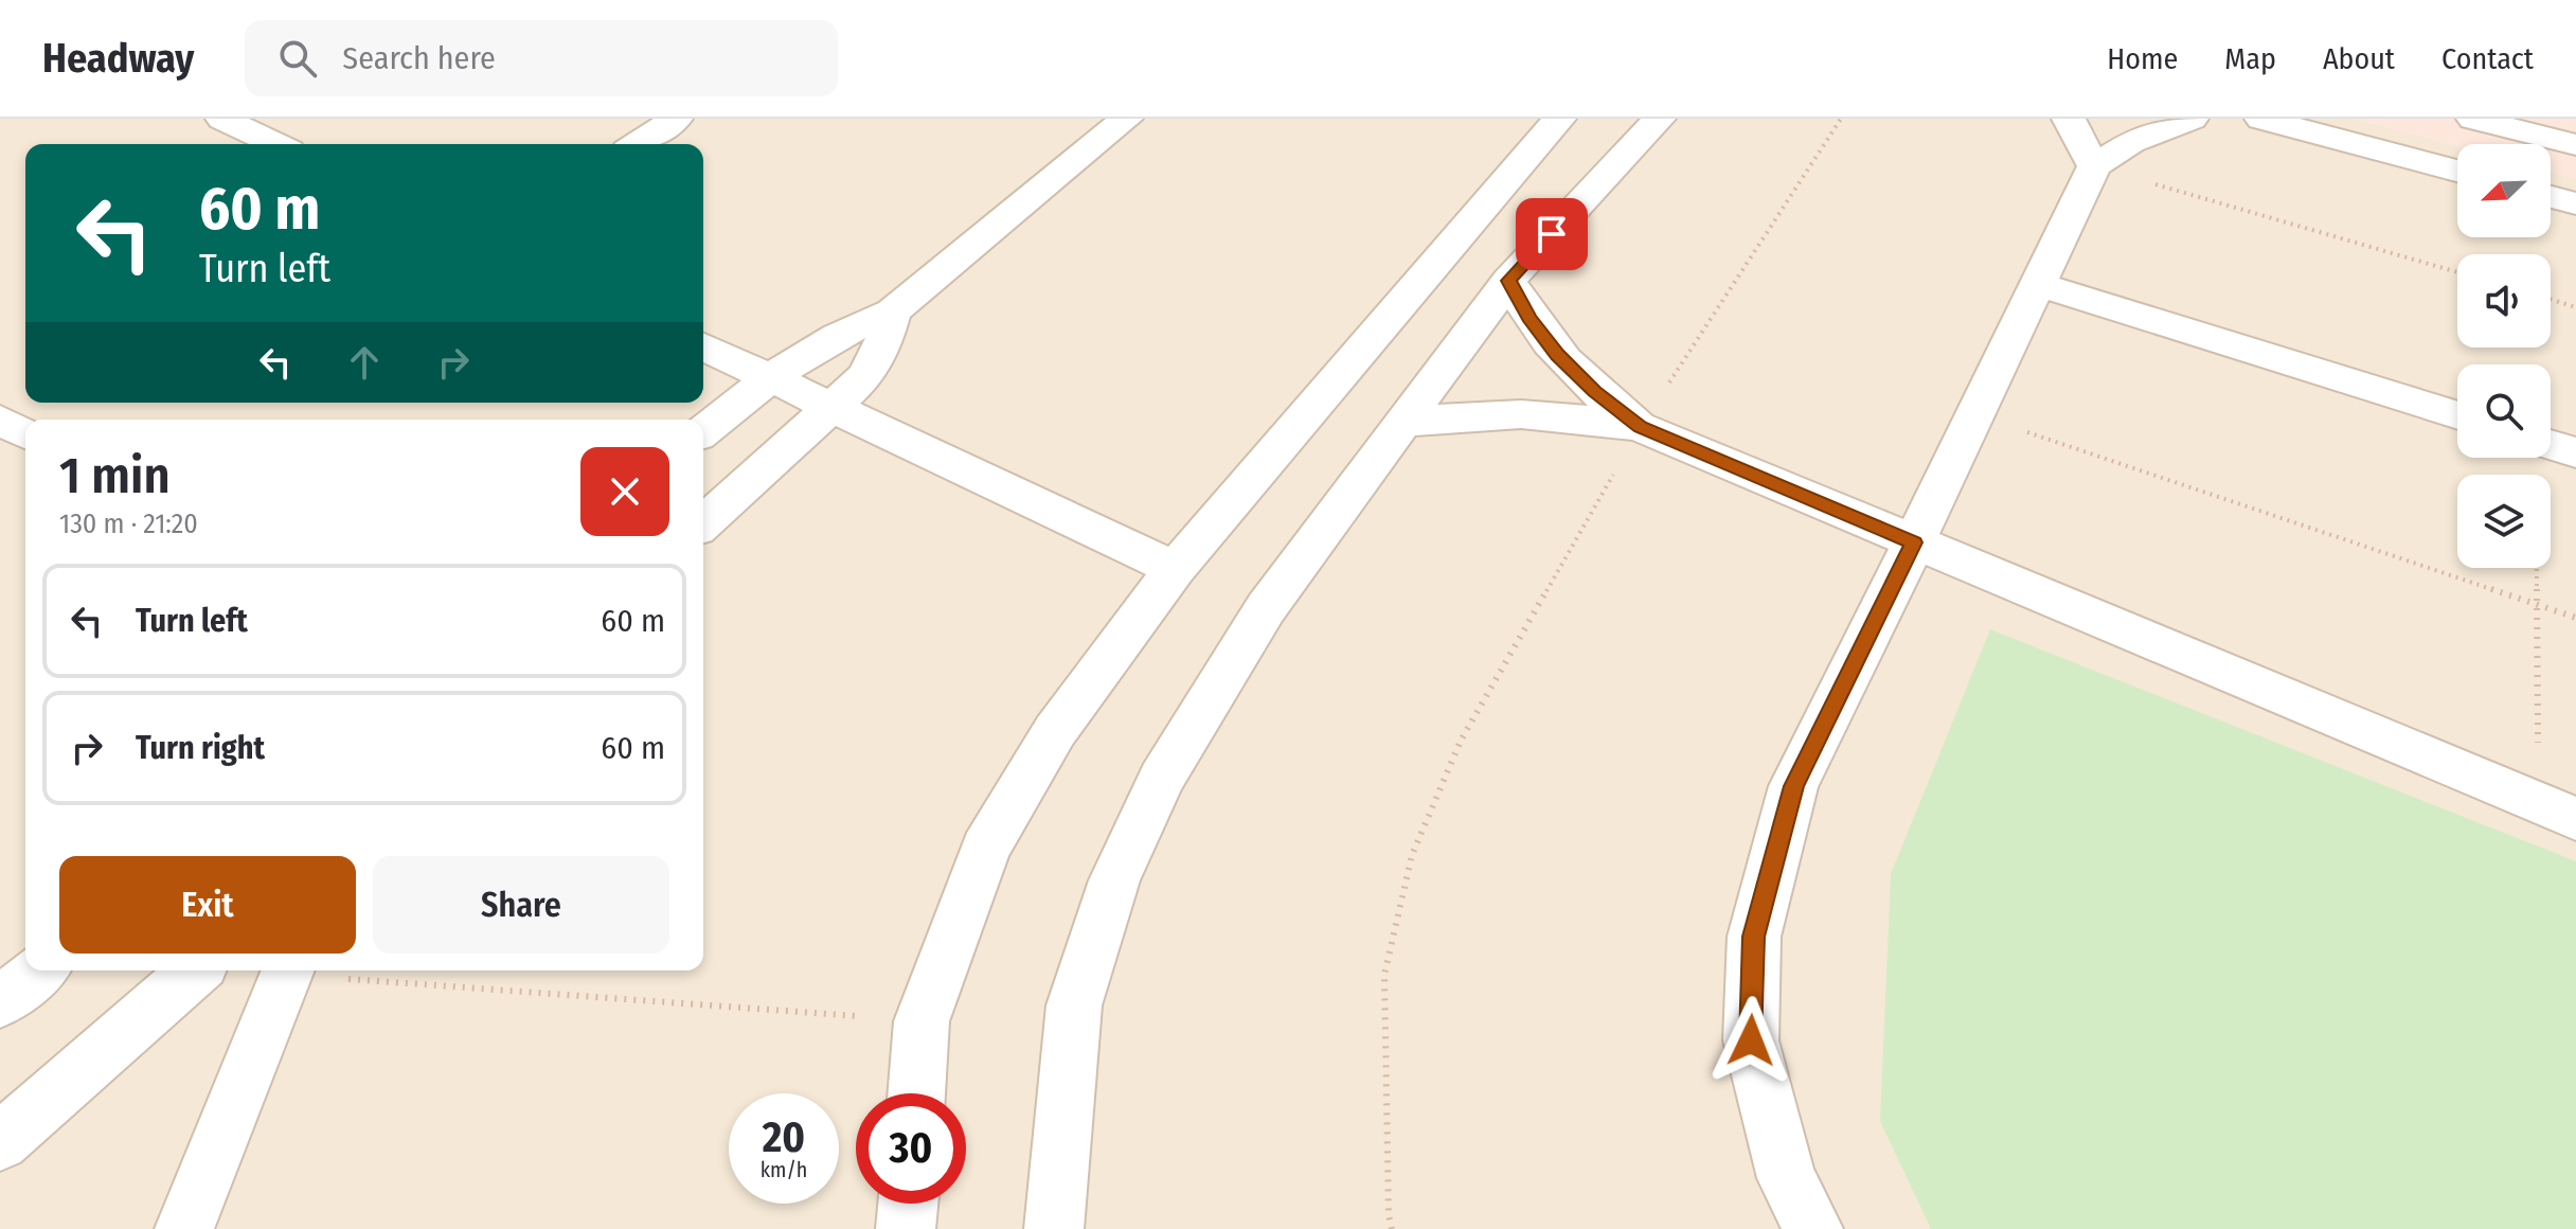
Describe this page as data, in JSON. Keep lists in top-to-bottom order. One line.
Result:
{"north":"bottom left","page":{"header":"Headway","search":"Search here","nav":["Home","Map","About","Contact"],"turn":["60 m","Turn left"],"heading":["1 min","130 m · 21:20"],"list":[{"name":"Turn left","value":"60 m"},{"name":"Turn right","value":"60 m"}],"buttons":["Exit","Share"],"speed":"20 km/h","limit":"30"}}
